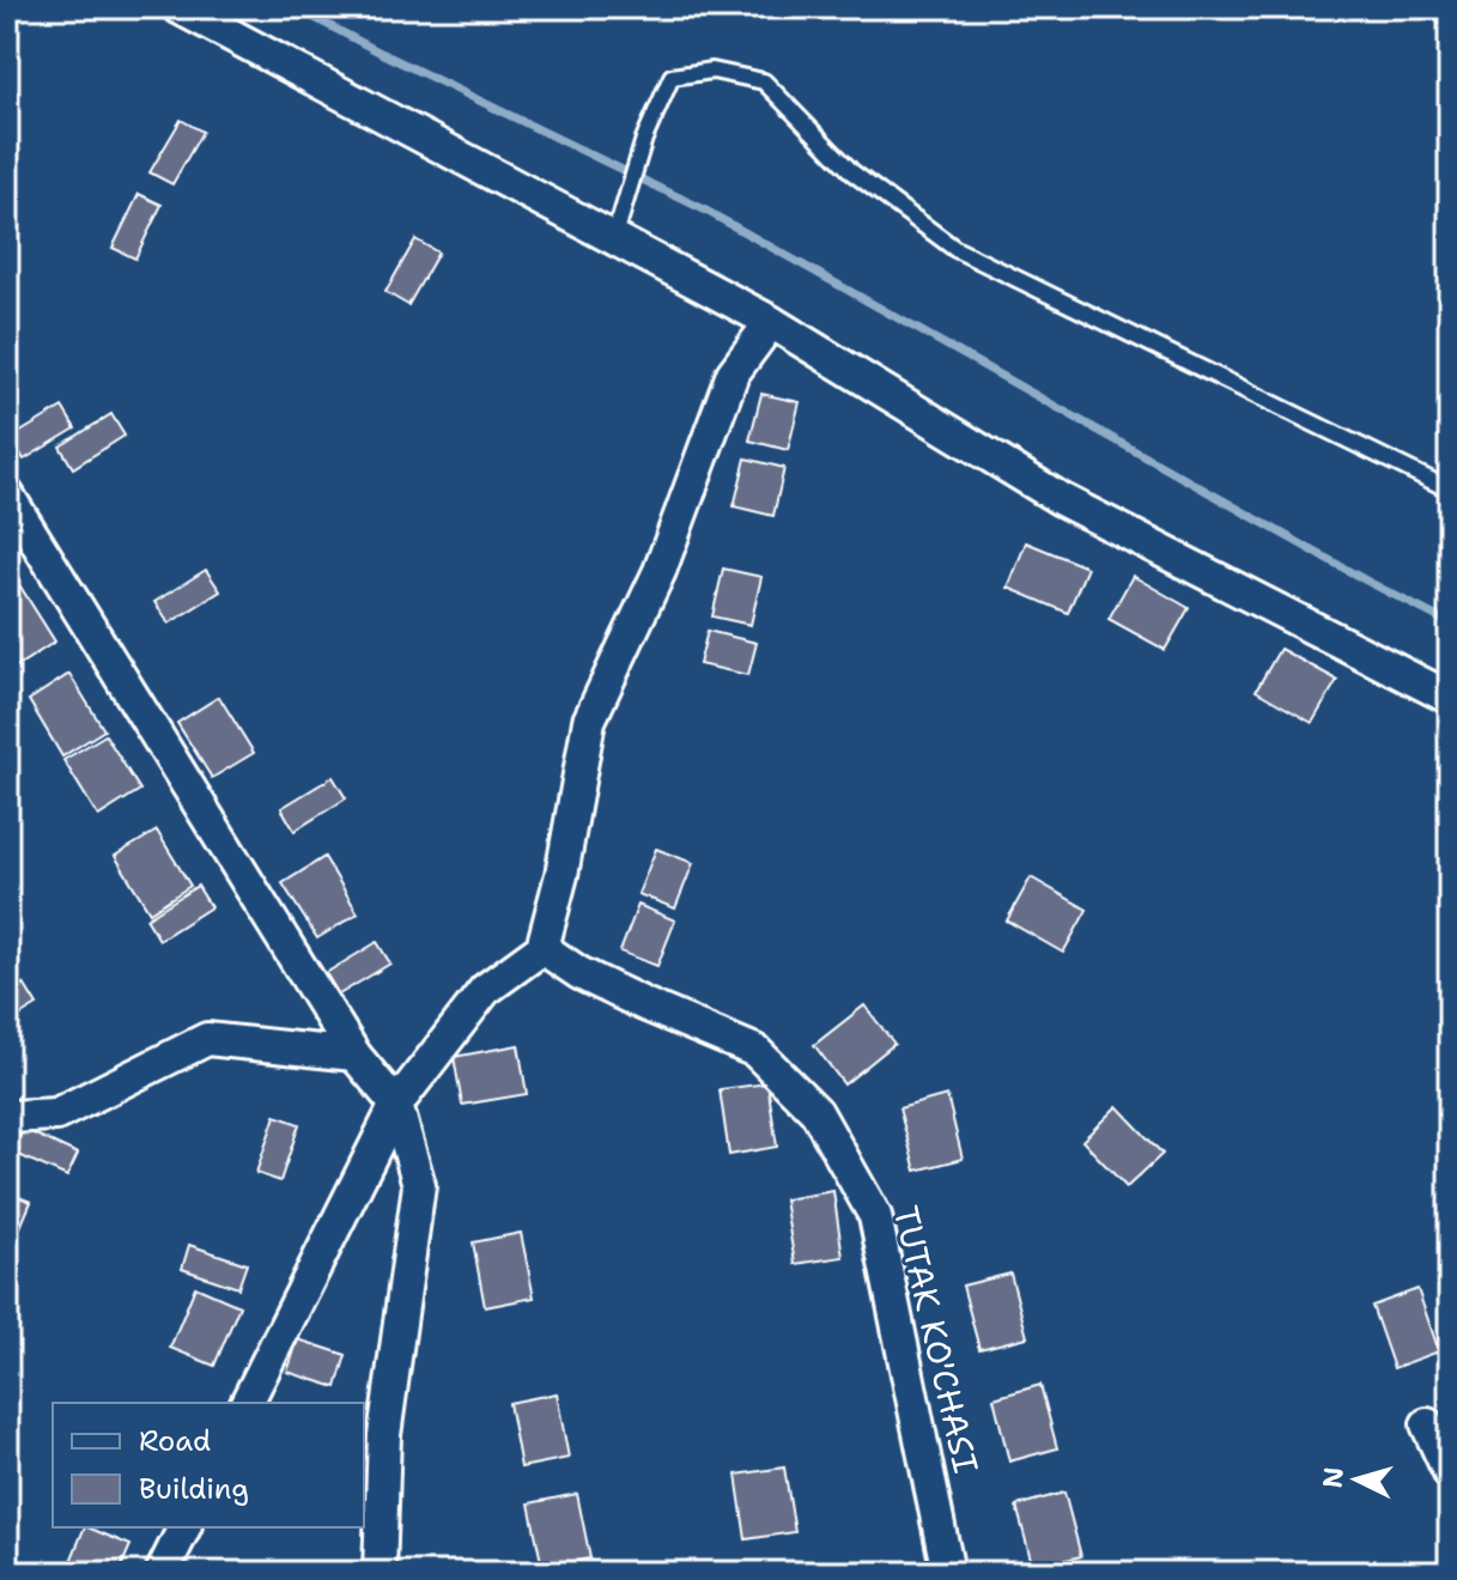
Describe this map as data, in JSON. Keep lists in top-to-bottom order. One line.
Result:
{"streets":{"street":["TUTAK KO'CHASI"]},"legend":["Road","Building"],"north":"left"}
